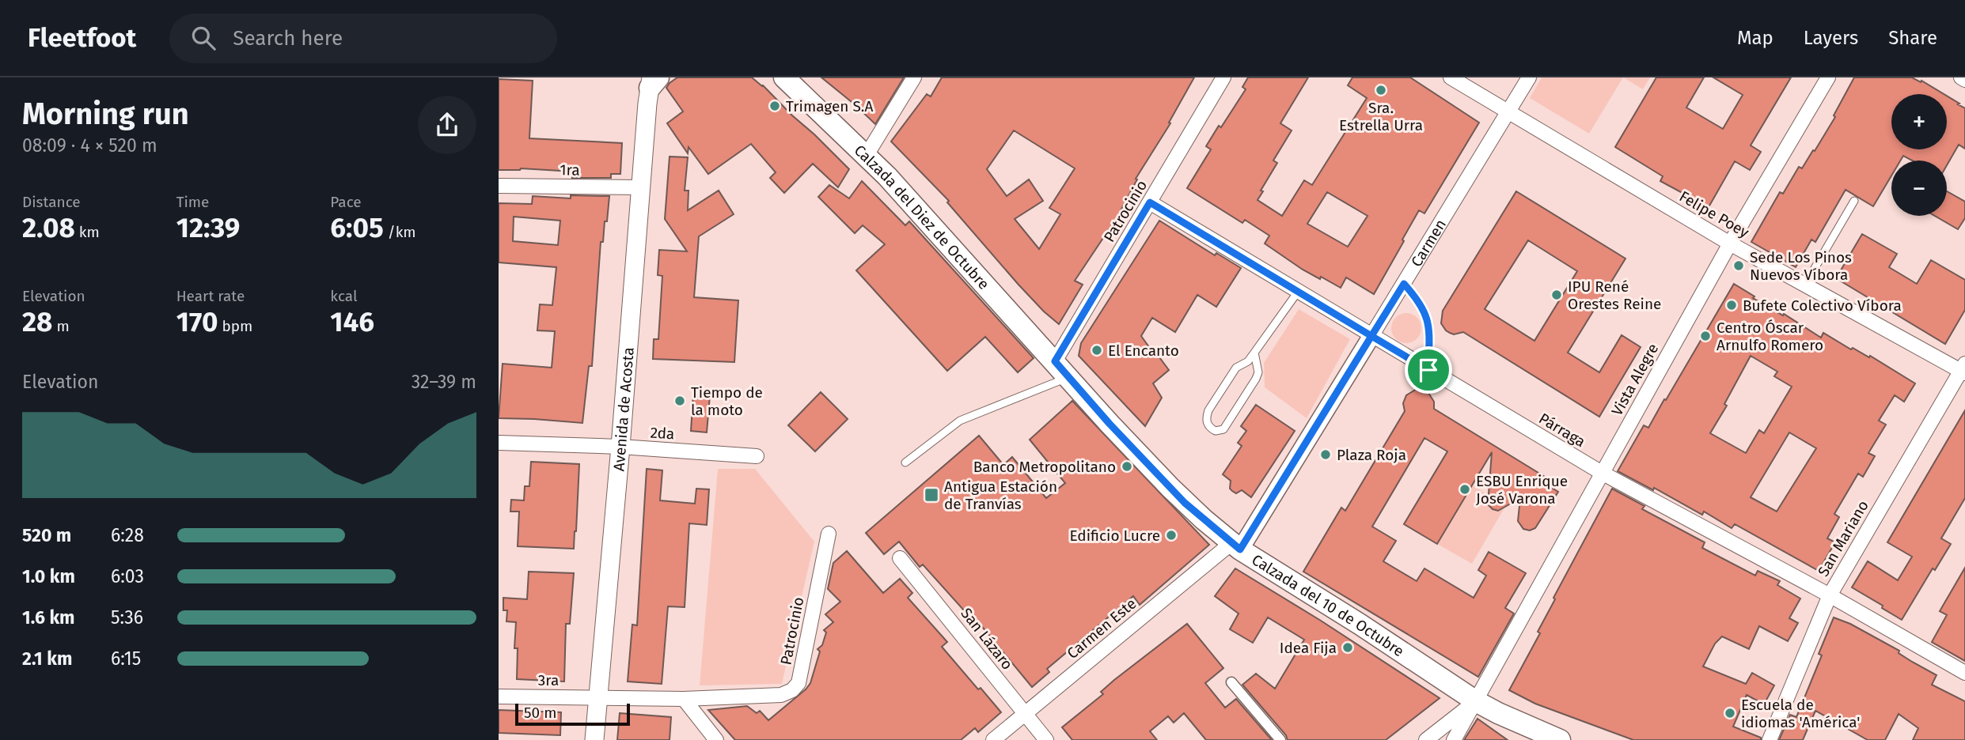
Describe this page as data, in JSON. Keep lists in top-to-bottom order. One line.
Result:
{"streets":{"main road":["Calzada del Diez de Octubre","Avenida de Acosta","Calzada del 10 de Octubre"],"street":["1ra","Patrocinio","Felipe Poey","Carmen","Vista Alegre","Párraga","2da","San Mariano","Carmen Este","San Lázaro","3ra"]},"crossings":[["1ra","Avenida de Acosta"],["Patrocinio","Calzada del Diez de Octubre"],["Patrocinio","Avenida de Acosta"],["Patrocinio","Párraga"],["Patrocinio","Calzada del 10 de Octubre"],["Patrocinio","3ra"],["Felipe Poey","Carmen"],["Felipe Poey","Vista Alegre"],["Felipe Poey","San Mariano"],["Calzada del Diez de Octubre","Calzada del 10 de Octubre"],["Carmen","Párraga"],["Carmen","Calzada del 10 de Octubre"],["Carmen","Carmen Este"],["Vista Alegre","Párraga"],["Vista Alegre","Calzada del 10 de Octubre"],["Avenida de Acosta","2da"],["Avenida de Acosta","3ra"],["Párraga","San Mariano"],["Calzada del 10 de Octubre","Carmen Este"],["Carmen Este","San Lázaro"]],"places":{"other":["Sra. Estrella Urra","Trimagen S.A","Sede Los Pinos Nuevos Víbora","IPU René Orestes Reine","Bufete Colectivo Víbora","Centro Óscar Arnulfo Romero","El Encanto","Tiempo de la moto","Plaza Roja","Banco Metropolitano","ESBU Enrique José Varona","Edificio Lucre","Idea Fija","Escuela de idiomas 'América'"],"transit":["Antigua Estación de Tranvías"]},"scale_bar":"50 m","page":{"header":"Fleetfoot","search":"Search here","nav":["Map","Layers","Share"],"heading":["Morning run","08:09 · 4 × 520 m"],"map_buttons":["+","−"],"stats":[["Distance","2.08 km"],["Time","12:39"],["Pace","6:05 /km"],["Elevation","28 m"],["Heart rate","170 bpm"],["kcal","146"]],"chart":["Elevation","32–39 m"],"list":[{"name":"520 m","note":"6:28"},{"name":"1.0 km","note":"6:03"},{"name":"1.6 km","note":"5:36"},{"name":"2.1 km","note":"6:15"}],"scale":"50 m"}}
